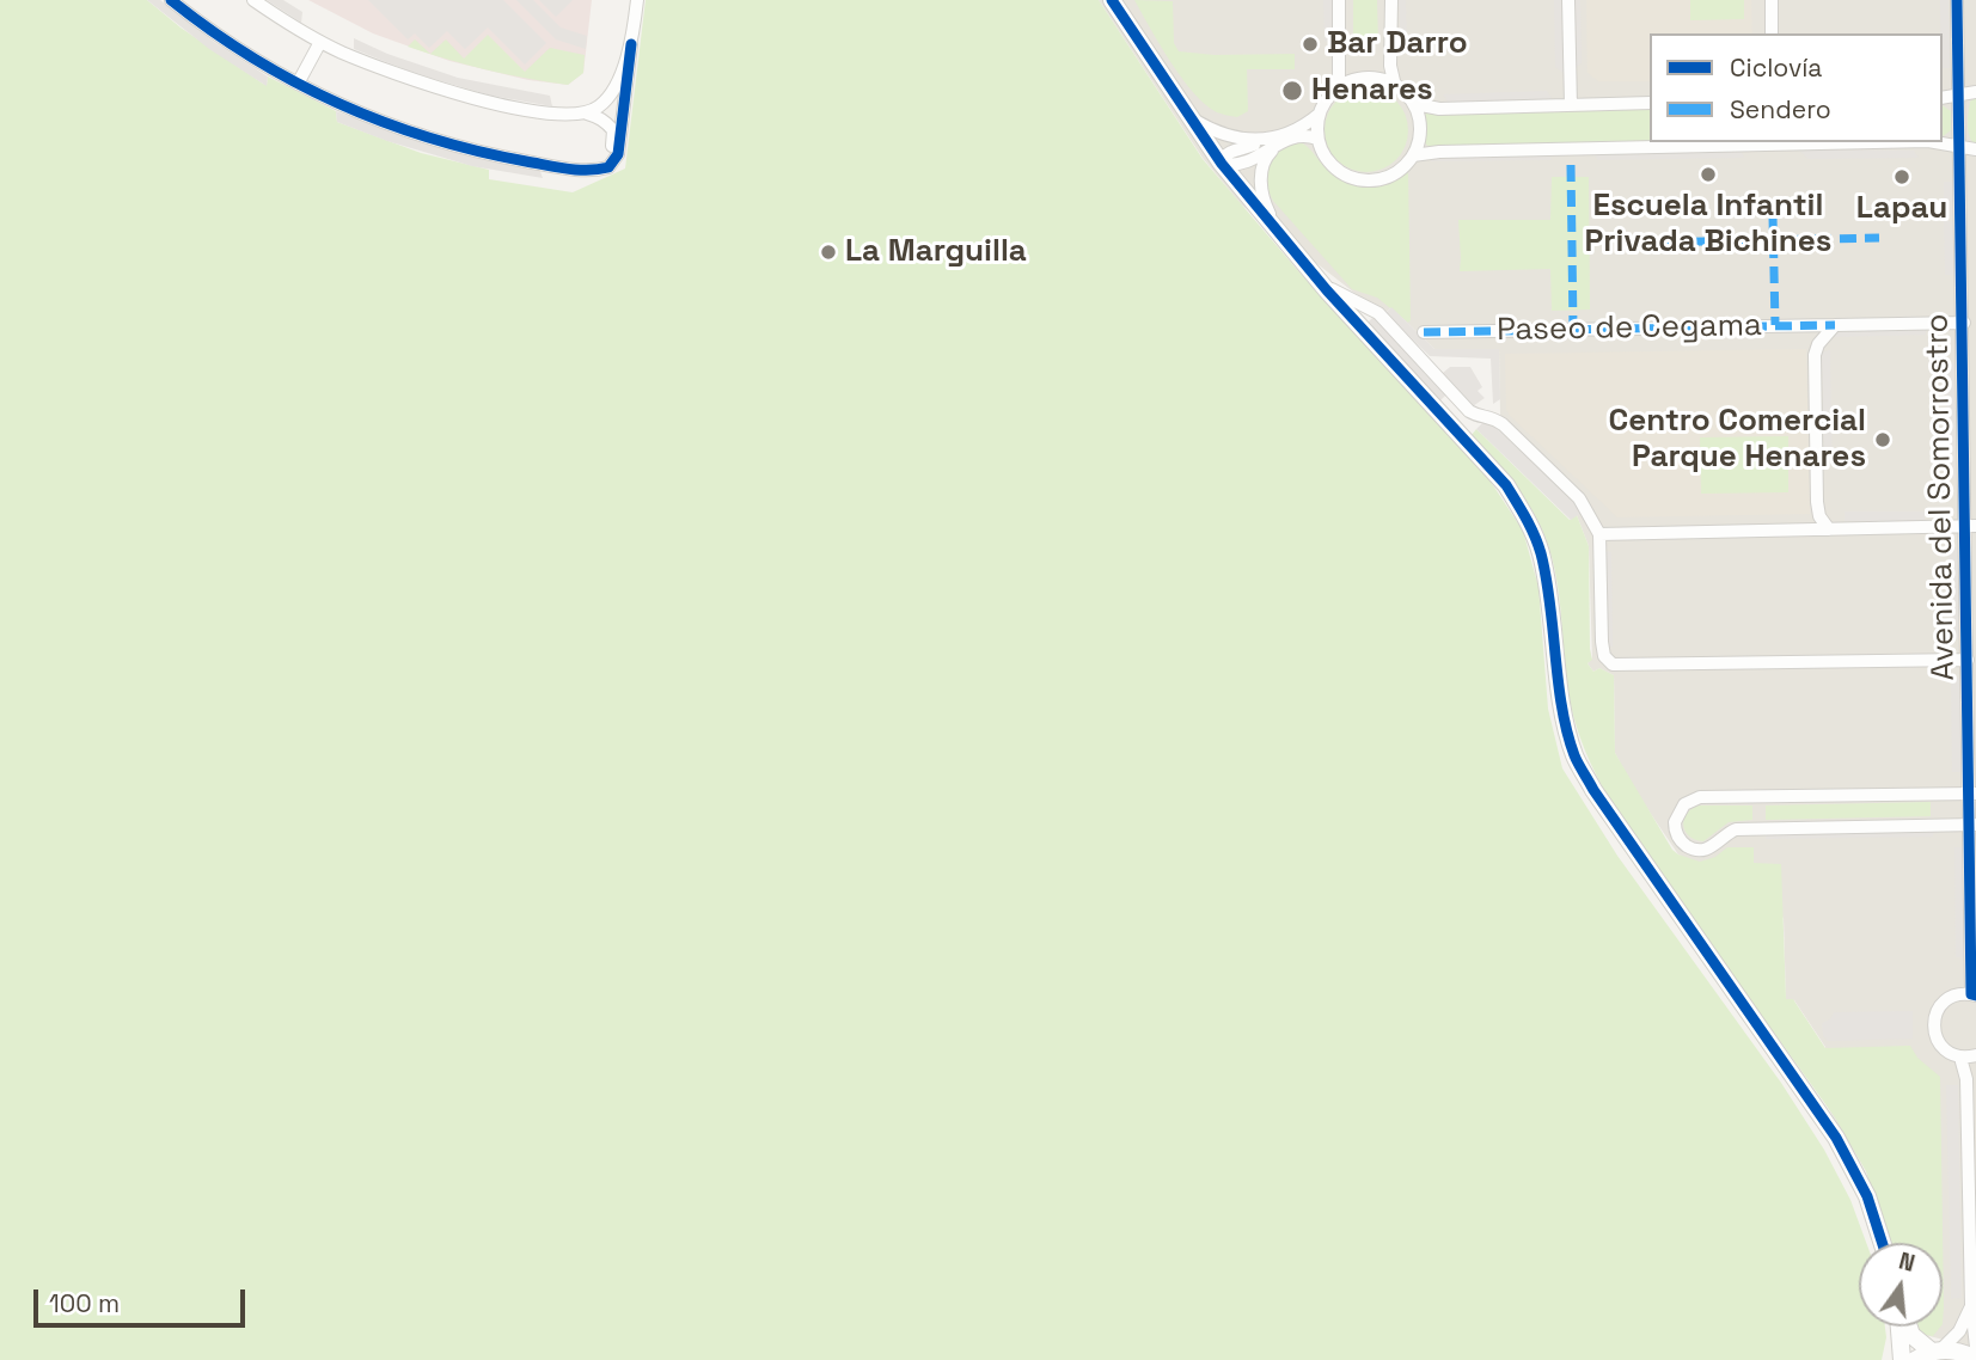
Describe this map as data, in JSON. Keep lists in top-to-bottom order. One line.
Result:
{"streets":{"street":["Paseo de Cegama","Avenida del Somorrostro"]},"crossings":[["Paseo de Cegama","Avenida del Somorrostro"]],"places":["Bar Darro","Henares","Escuela Infantil Privada Bichines","Lapau","La Marguilla","Centro Comercial Parque Henares"],"legend":["Ciclovía","Sendero"],"scale_bar":"100 m","north":"top"}
